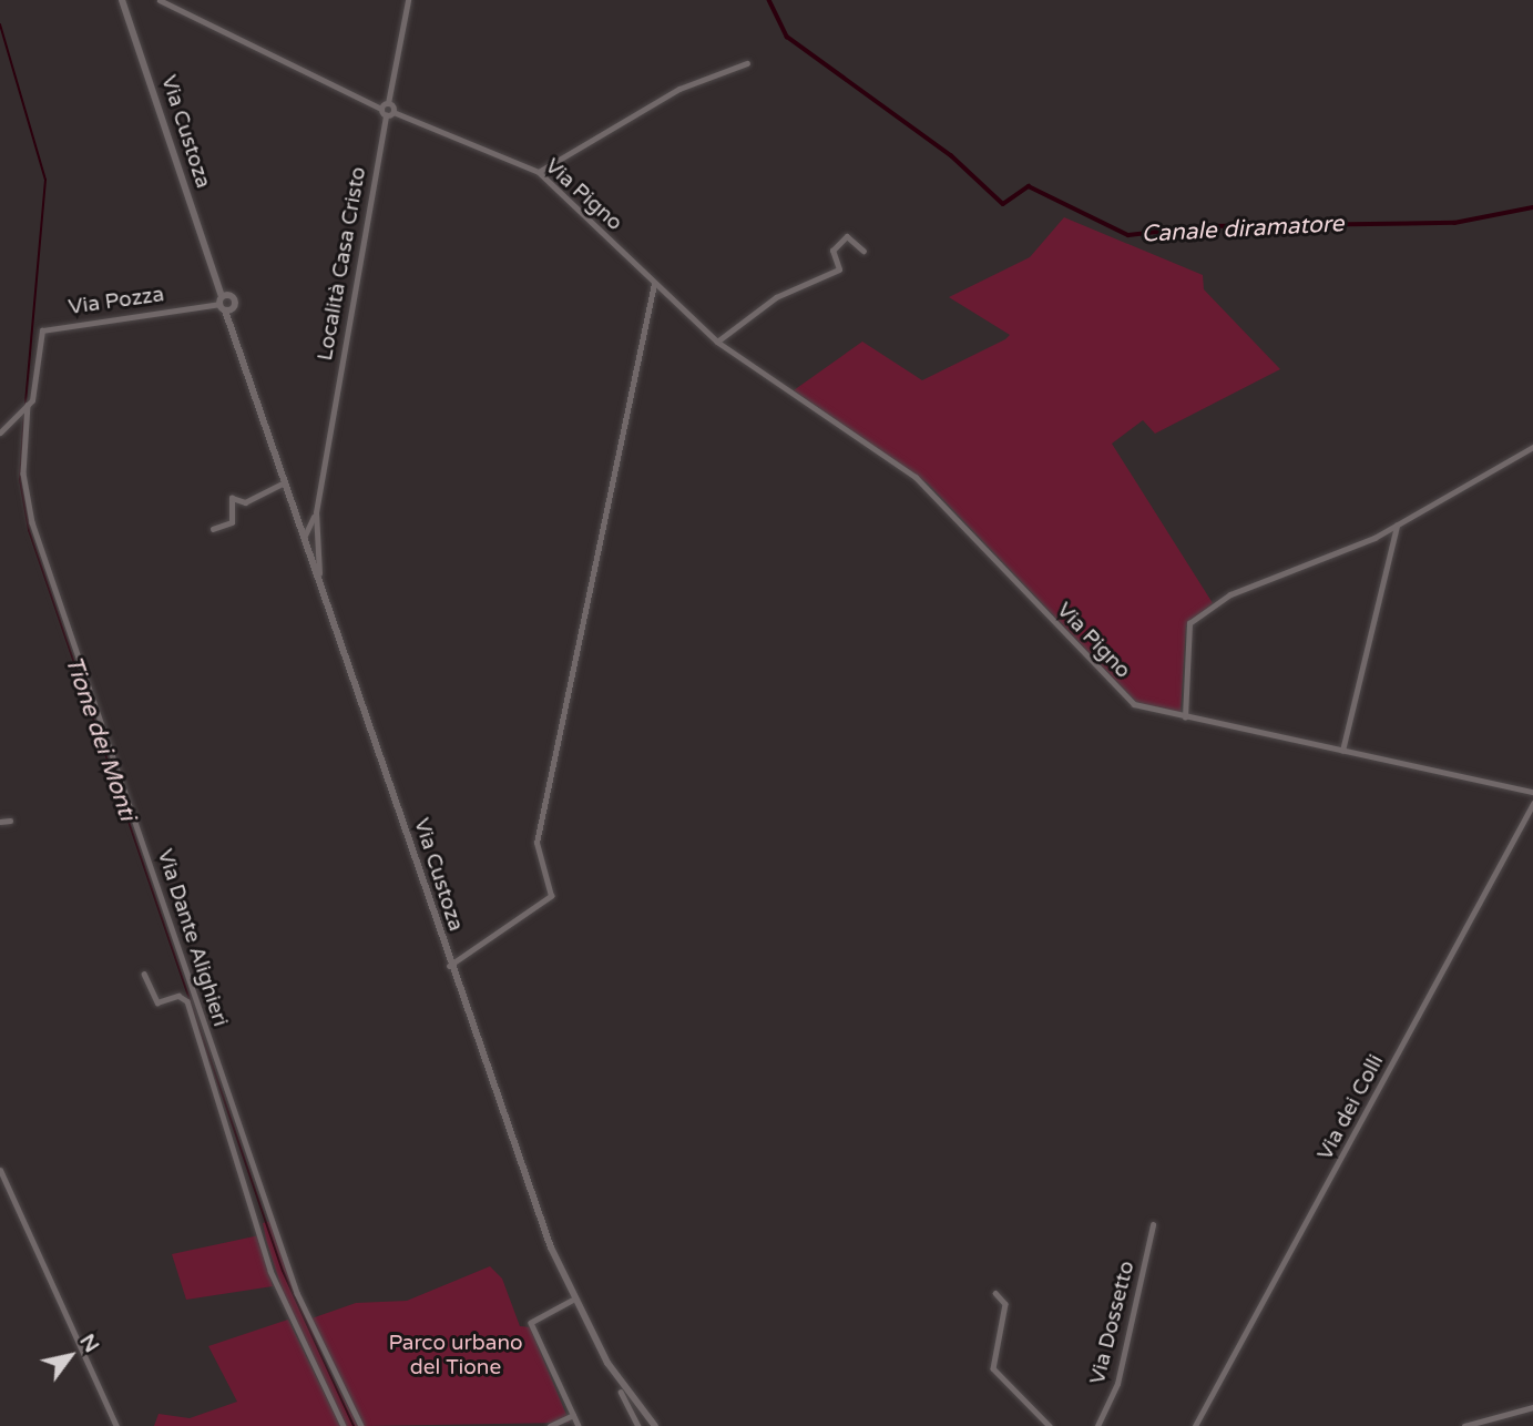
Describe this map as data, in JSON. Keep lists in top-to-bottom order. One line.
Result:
{"streets":{"main road":["Via Custoza"],"street":["Via Pigno","Località Casa Cristo","Via Pozza","Via Dante Alighieri","Via dei Colli","Via Dossetto"]},"crossings":[["Via Custoza","Via Pozza"],["Via Pozza","Via Dante Alighieri"]],"water":["Canale diramatore","Tione dei Monti"],"parks":["Parco urbano del Tione"],"north":"top right"}
